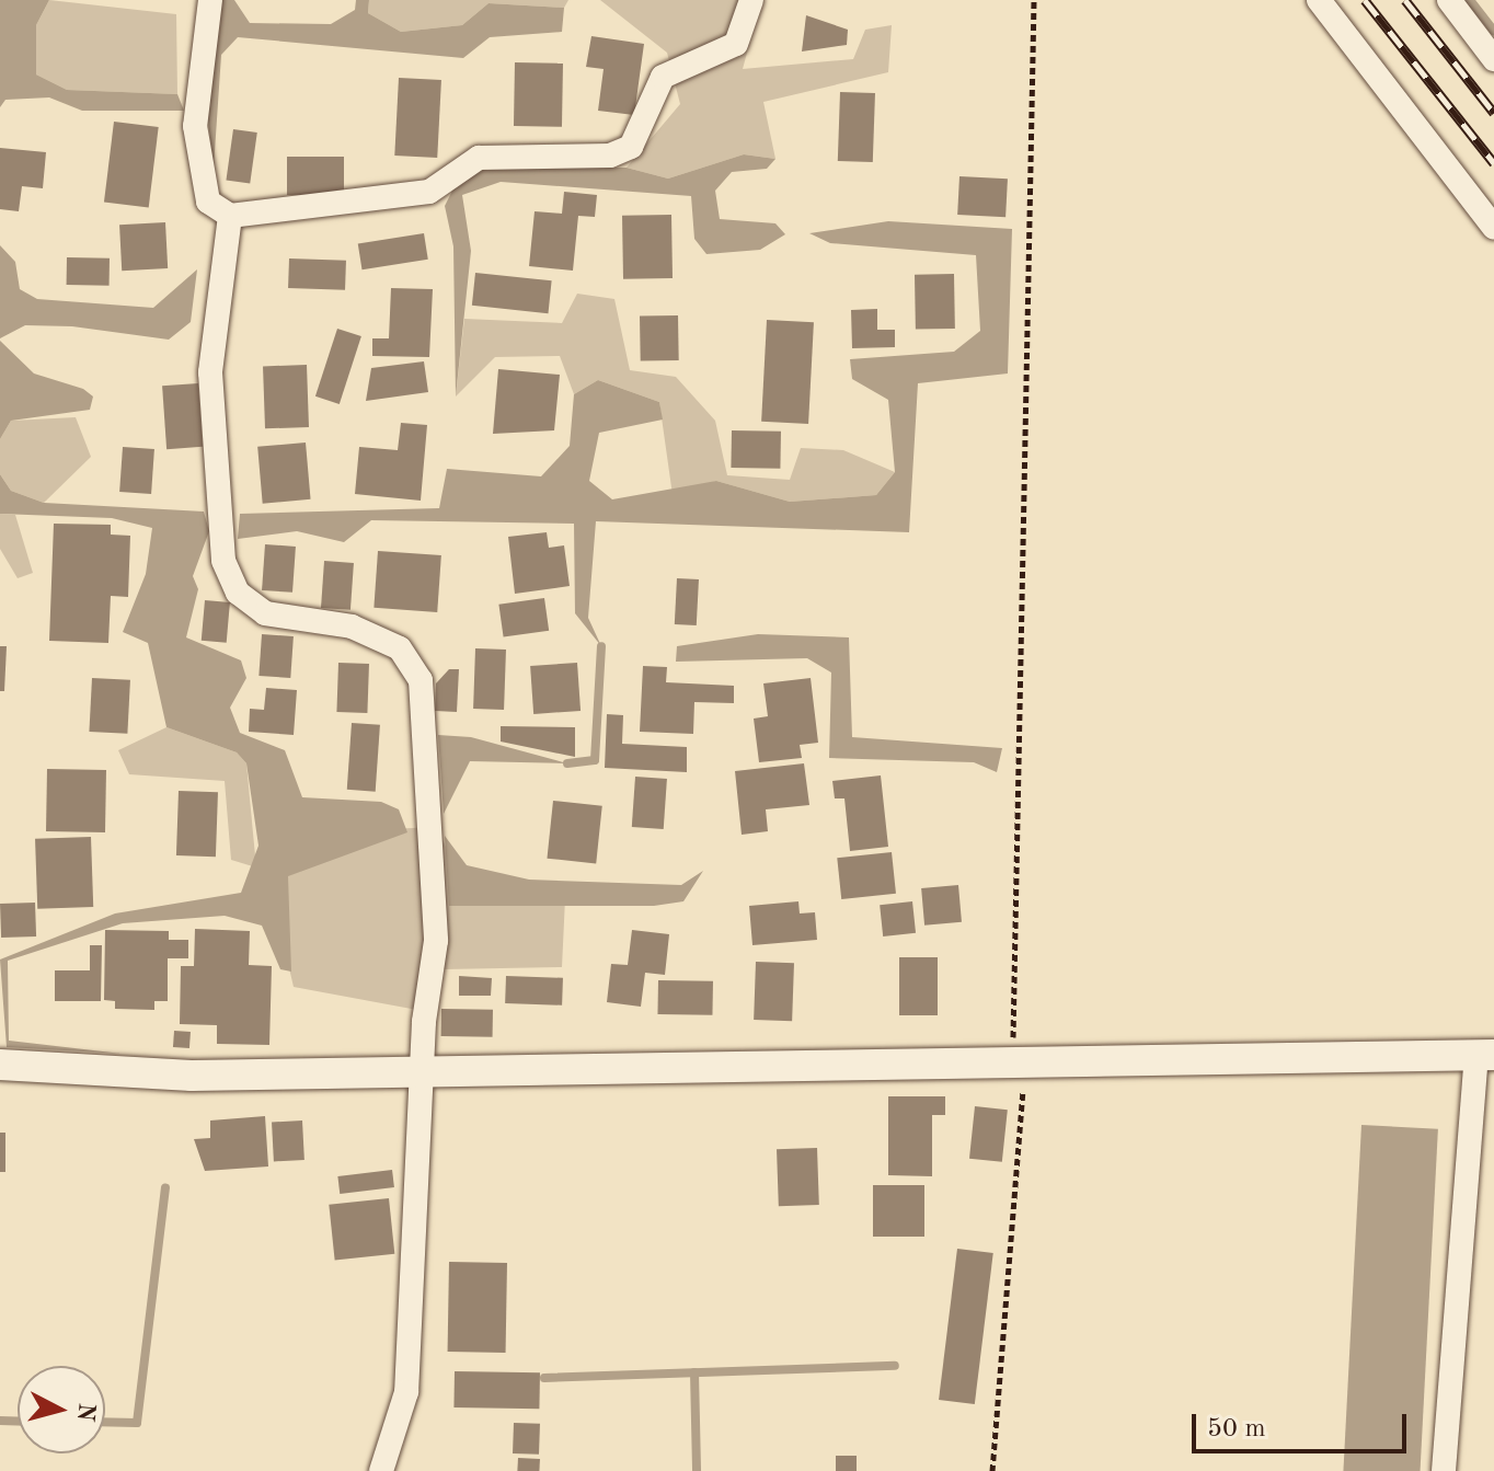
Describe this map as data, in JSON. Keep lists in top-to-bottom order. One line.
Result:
{"scale_bar":"50 m","north":"right"}
